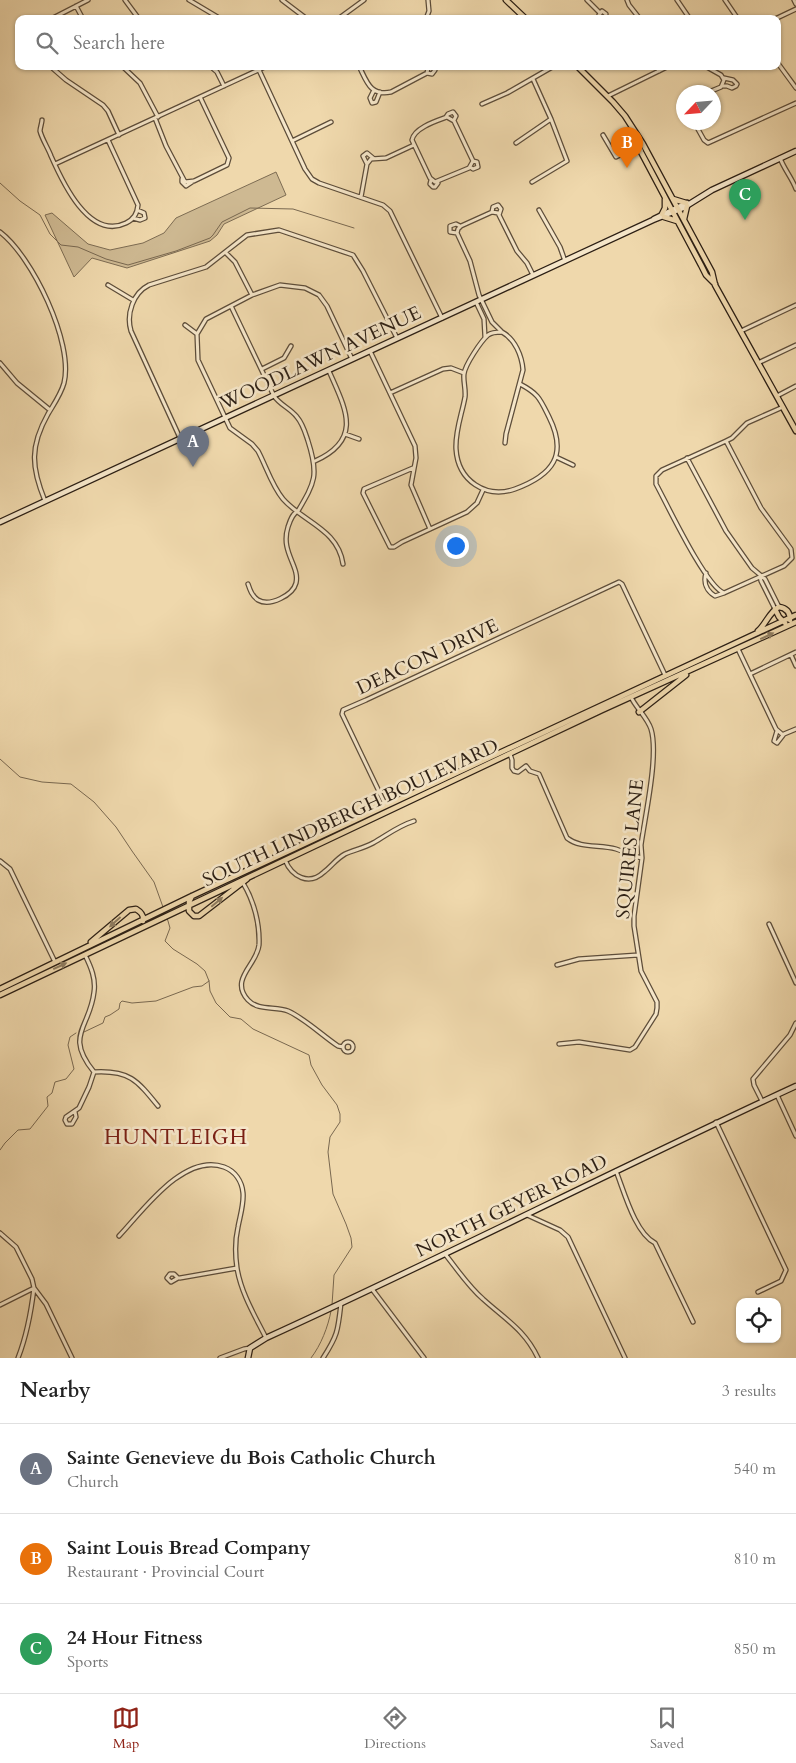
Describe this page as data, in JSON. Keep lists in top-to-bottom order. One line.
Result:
{"streets":{"main road":["SOUTH LINDBERGH BOULEVARD"],"street":["WOODLAWN AVENUE","DEACON DRIVE","SQUIRES LANE","NORTH GEYER ROAD"]},"crossings":[["DEACON DRIVE","SOUTH LINDBERGH BOULEVARD"],["SOUTH LINDBERGH BOULEVARD","SQUIRES LANE"]],"districts":["HUNTLEIGH"],"north":"bottom left","page":{"search":"Search here","pins":["B","C","A"],"heading":["Nearby","3 results"],"list":[{"mark":"A","name":"Sainte Genevieve du Bois Catholic Church","note":"Church","value":"540 m"},{"mark":"B","name":"Saint Louis Bread Company","note":"Restaurant · Provincial Court","value":"810 m"},{"mark":"C","name":"24 Hour Fitness","note":"Sports","value":"850 m"}],"nav":["Map","Directions","Saved"]}}
